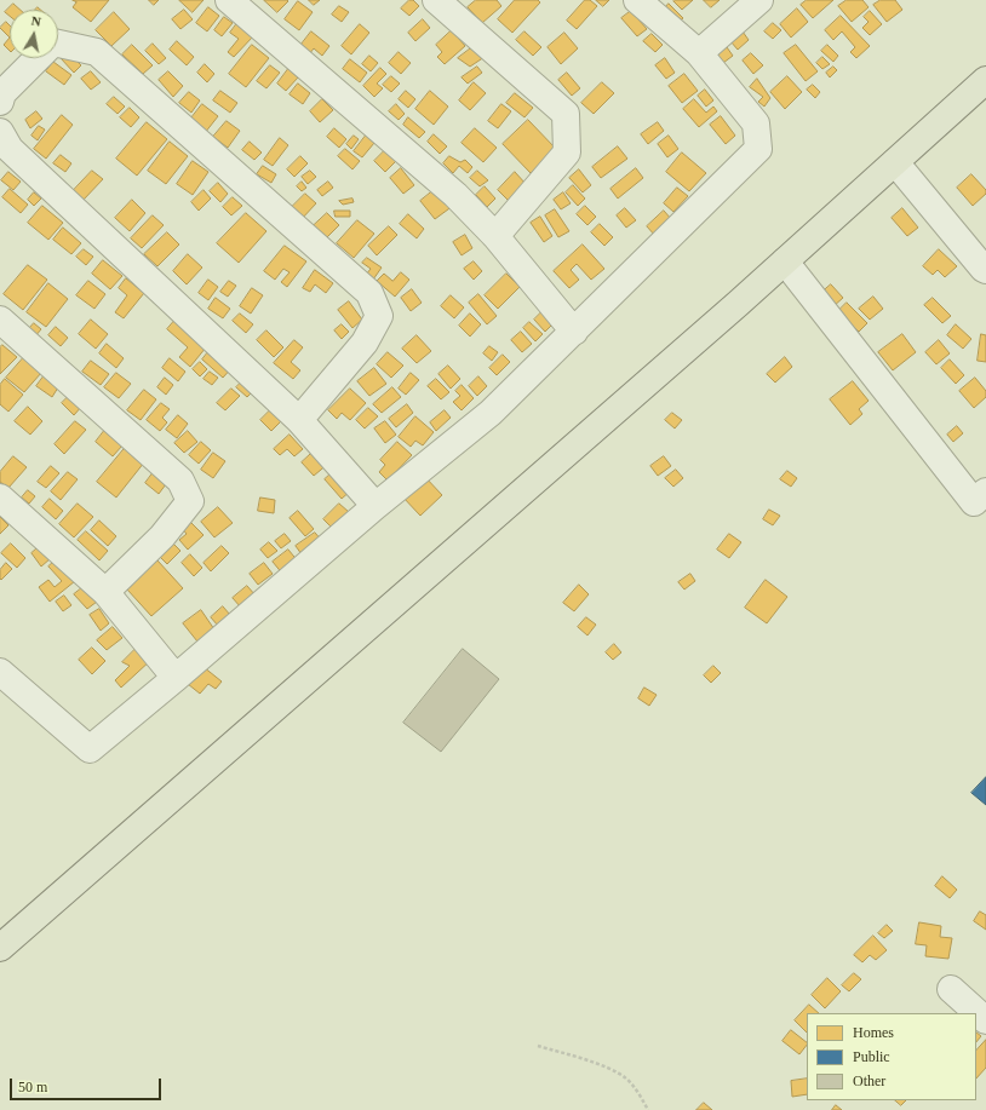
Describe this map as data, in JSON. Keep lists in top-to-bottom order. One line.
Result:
{"legend":["Homes","Public","Other"],"scale_bar":"50 m","north":"top"}
